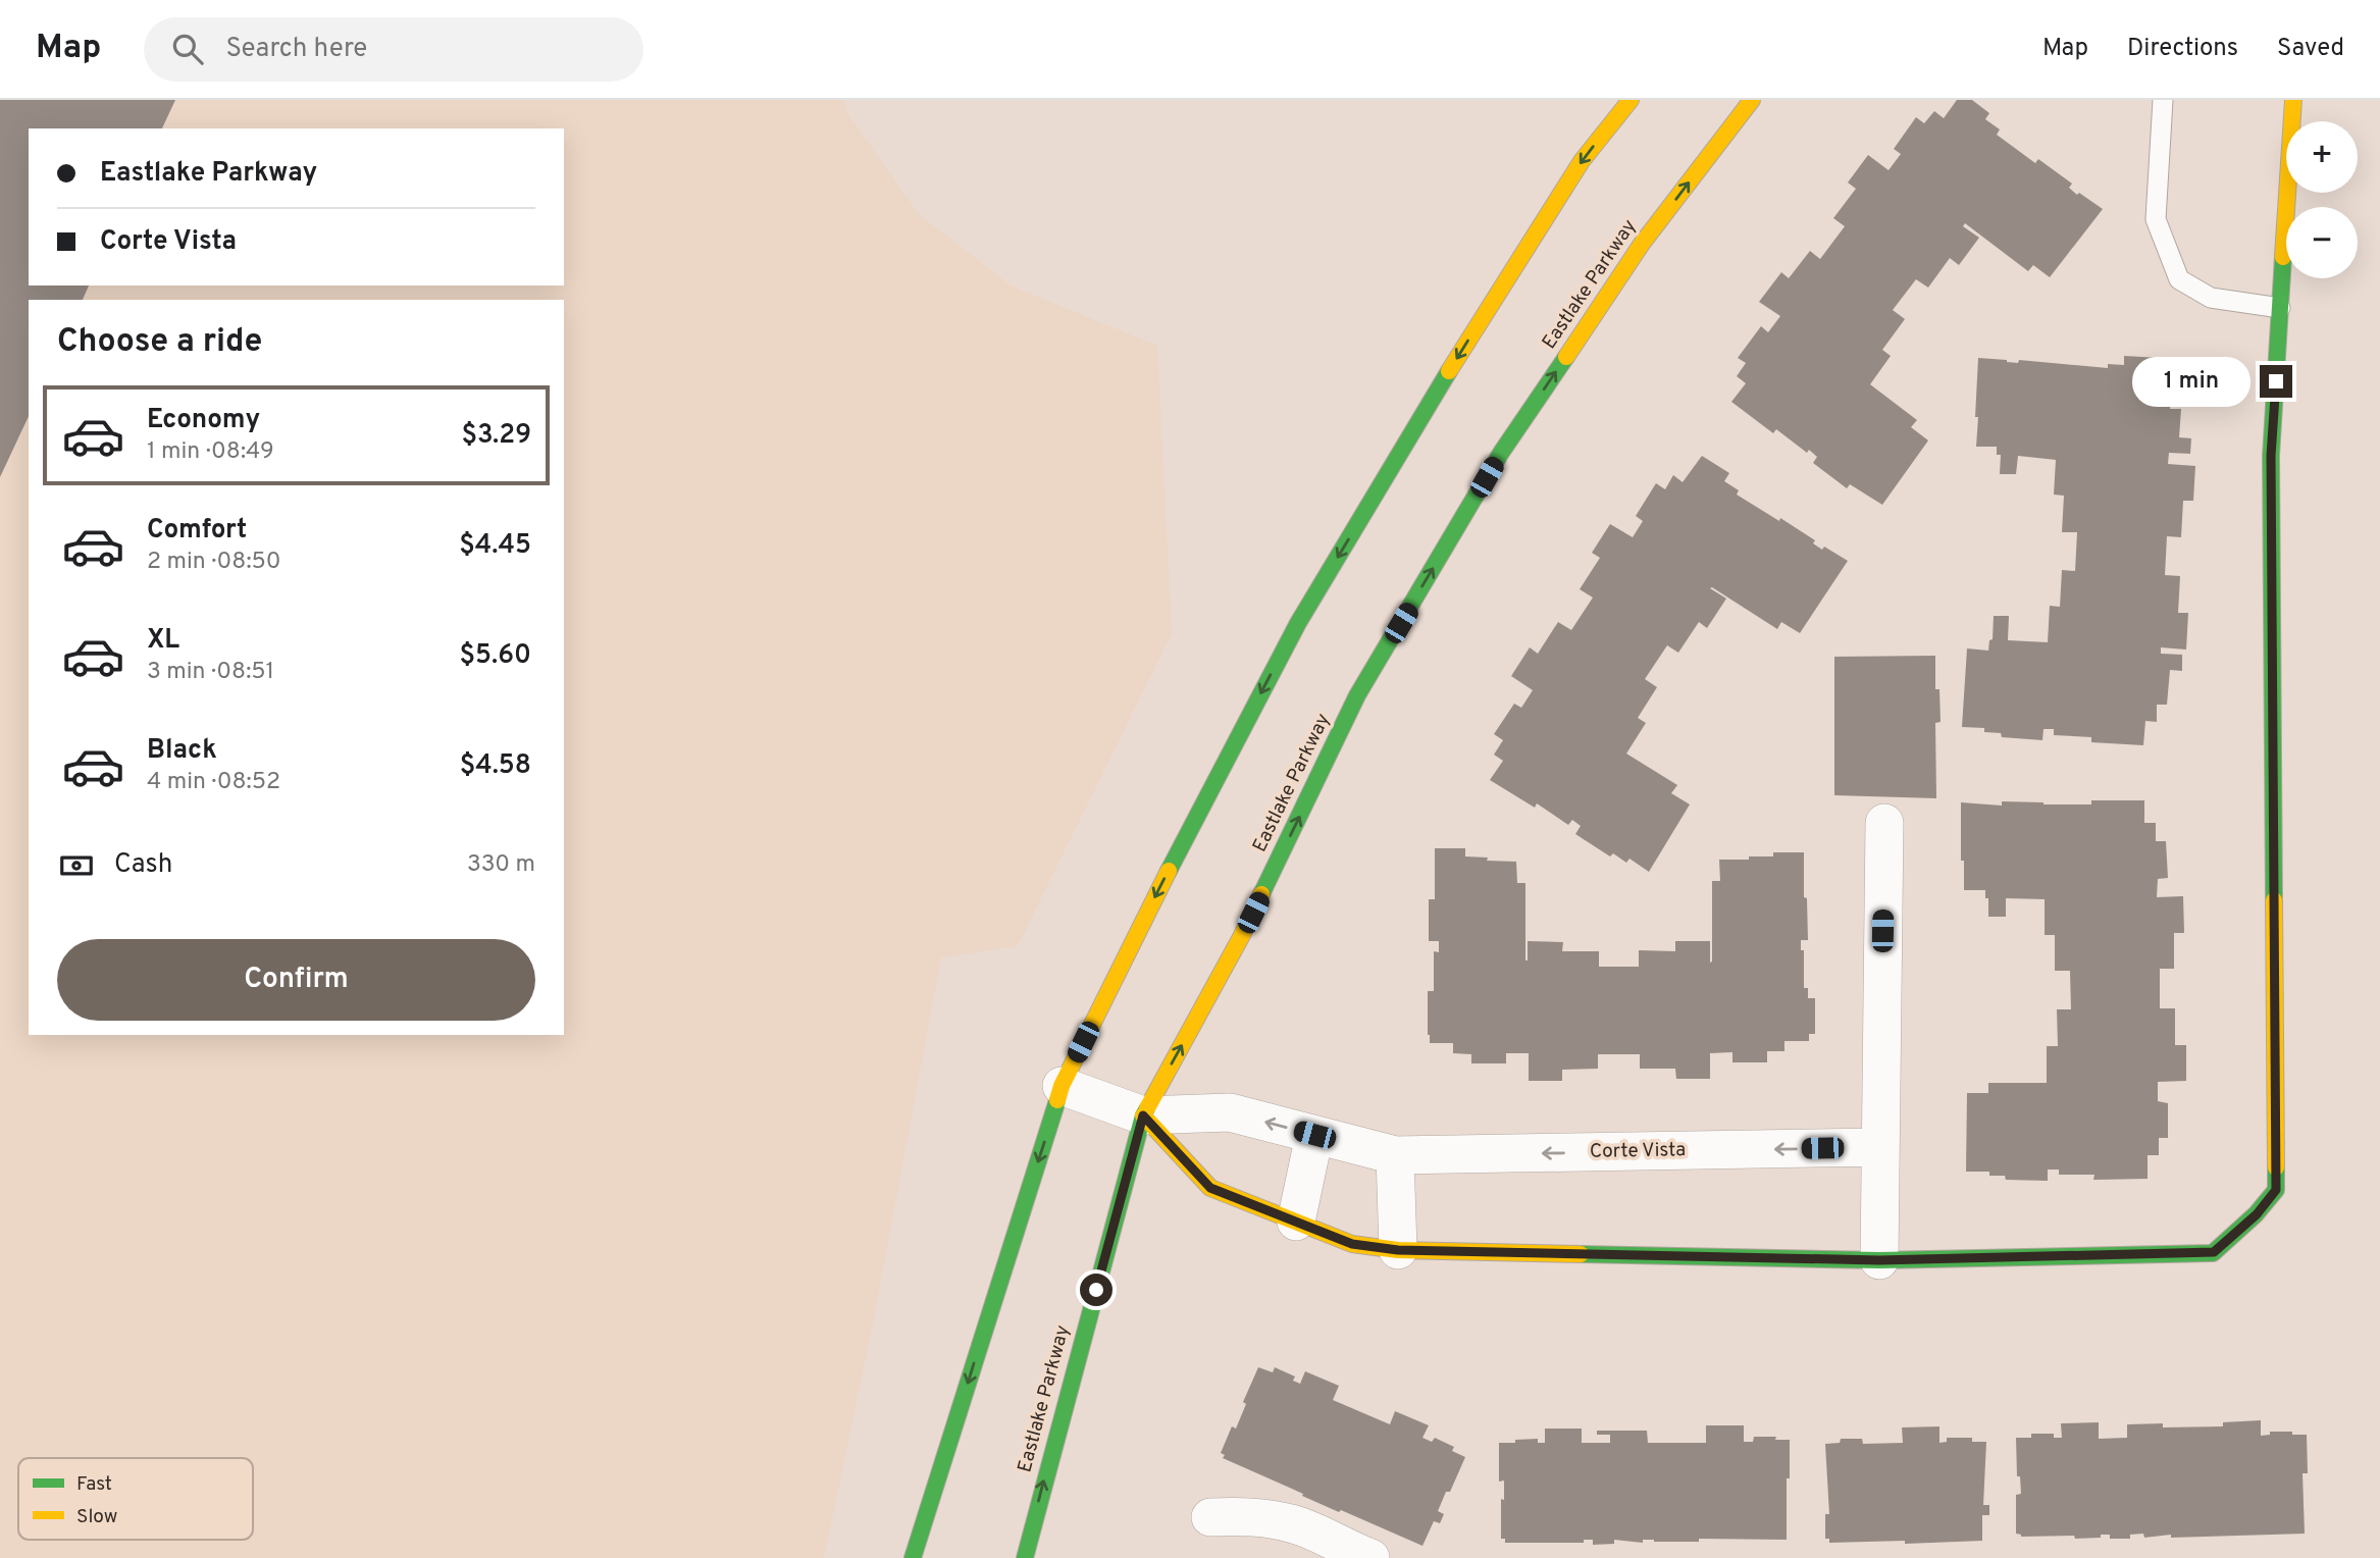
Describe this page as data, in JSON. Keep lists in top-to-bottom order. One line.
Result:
{"streets":{"main road":["Eastlake Parkway","Corte Vista"]},"crossings":[["Eastlake Parkway","Corte Vista"]],"legend":["Fast","Slow"],"page":{"header":"Map","search":"Search here","nav":["Map","Directions","Saved"],"map_buttons":["+","−"],"banner":["Eastlake Parkway","Corte Vista"],"heading":"Choose a ride","bubble":"1 min","list":[{"name":"Economy","note":"1 min · 08:49","value":"$3.29"},{"name":"Comfort","note":"2 min · 08:50","value":"$4.45"},{"name":"XL","note":"3 min · 08:51","value":"$5.60"},{"name":"Black","note":"4 min · 08:52","value":"$4.58"}],"pay":["Cash","330 m"],"buttons":"Confirm"}}
